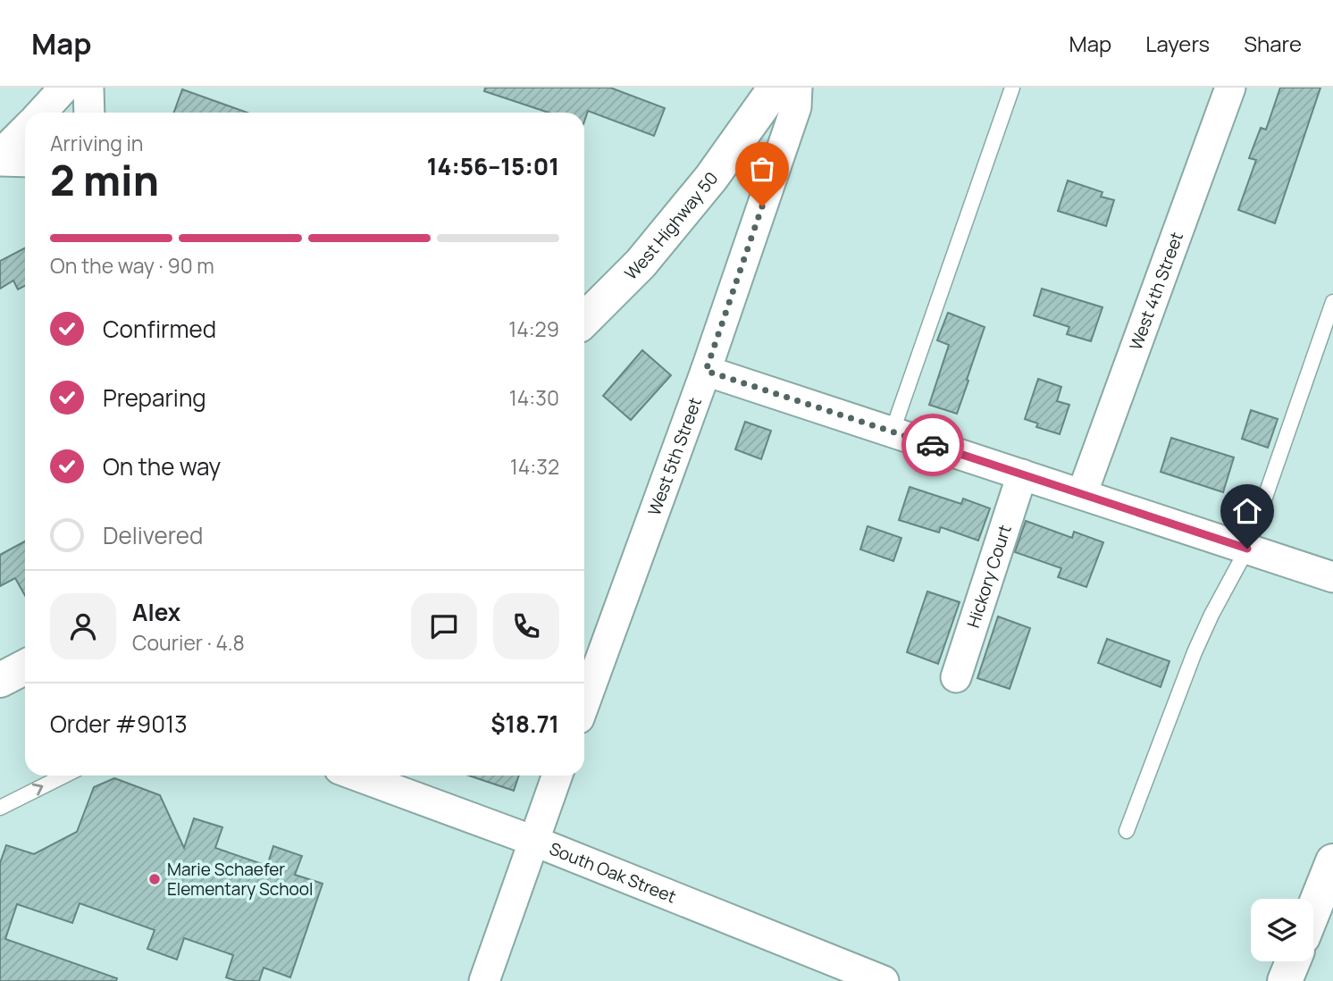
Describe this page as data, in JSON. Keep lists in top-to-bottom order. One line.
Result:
{"streets":{"main road":["West Highway 50"],"street":["West 4th Street","West 5th Street","Hickory Court","South Oak Street"]},"places":["Marie Schaefer Elementary School"],"page":{"header":"Map","nav":["Map","Layers","Share"],"heading":["2 min","Arriving in","14:56–15:01"],"panel":["Alex","Courier · 4.8","Order #9013","$18.71"],"bar":"On the way · 90 m","list":[["Confirmed","14:29"],["Preparing","14:30"],["On the way","14:32"],"Delivered"]}}
